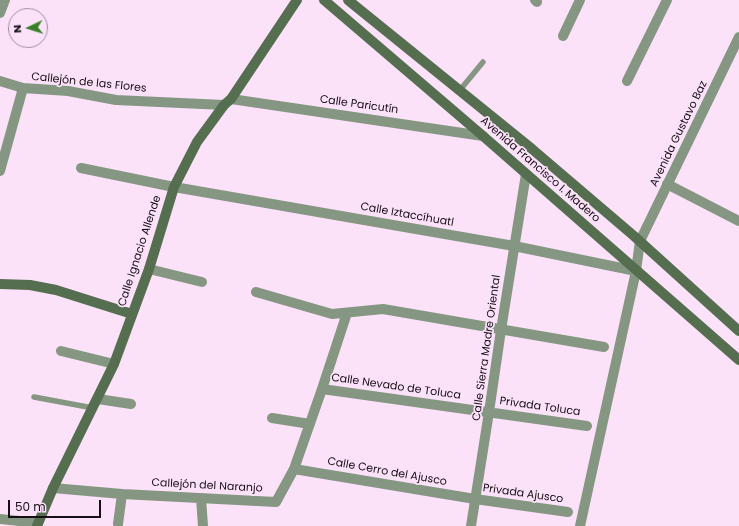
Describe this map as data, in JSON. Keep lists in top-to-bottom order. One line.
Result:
{"streets":{"main road":["Avenida Francisco I. Madero","Calle Ignacio Allende"],"street":["Callejón de las Flores","Calle Paricutín","Avenida Gustavo Baz","Calle Iztaccíhuatl","Calle Sierra Madre Oriental","Calle Nevado de Toluca","Privada Toluca","Calle Cerro del Ajusco","Callejón del Naranjo","Privada Ajusco"]},"crossings":[["Callejón de las Flores","Calle Paricutín"],["Callejón de las Flores","Calle Ignacio Allende"],["Calle Paricutín","Avenida Francisco I. Madero"],["Calle Paricutín","Calle Ignacio Allende"],["Avenida Gustavo Baz","Avenida Francisco I. Madero"],["Avenida Gustavo Baz","Calle Iztaccíhuatl"],["Avenida Francisco I. Madero","Calle Iztaccíhuatl"],["Avenida Francisco I. Madero","Calle Sierra Madre Oriental"],["Calle Iztaccíhuatl","Calle Ignacio Allende"],["Calle Iztaccíhuatl","Calle Sierra Madre Oriental"],["Calle Ignacio Allende","Callejón del Naranjo"],["Calle Sierra Madre Oriental","Calle Nevado de Toluca"],["Calle Sierra Madre Oriental","Privada Toluca"],["Calle Sierra Madre Oriental","Calle Cerro del Ajusco"],["Calle Sierra Madre Oriental","Privada Ajusco"],["Calle Nevado de Toluca","Privada Toluca"],["Calle Nevado de Toluca","Callejón del Naranjo"],["Calle Cerro del Ajusco","Callejón del Naranjo"],["Calle Cerro del Ajusco","Privada Ajusco"]],"scale_bar":"50 m","north":"left"}
